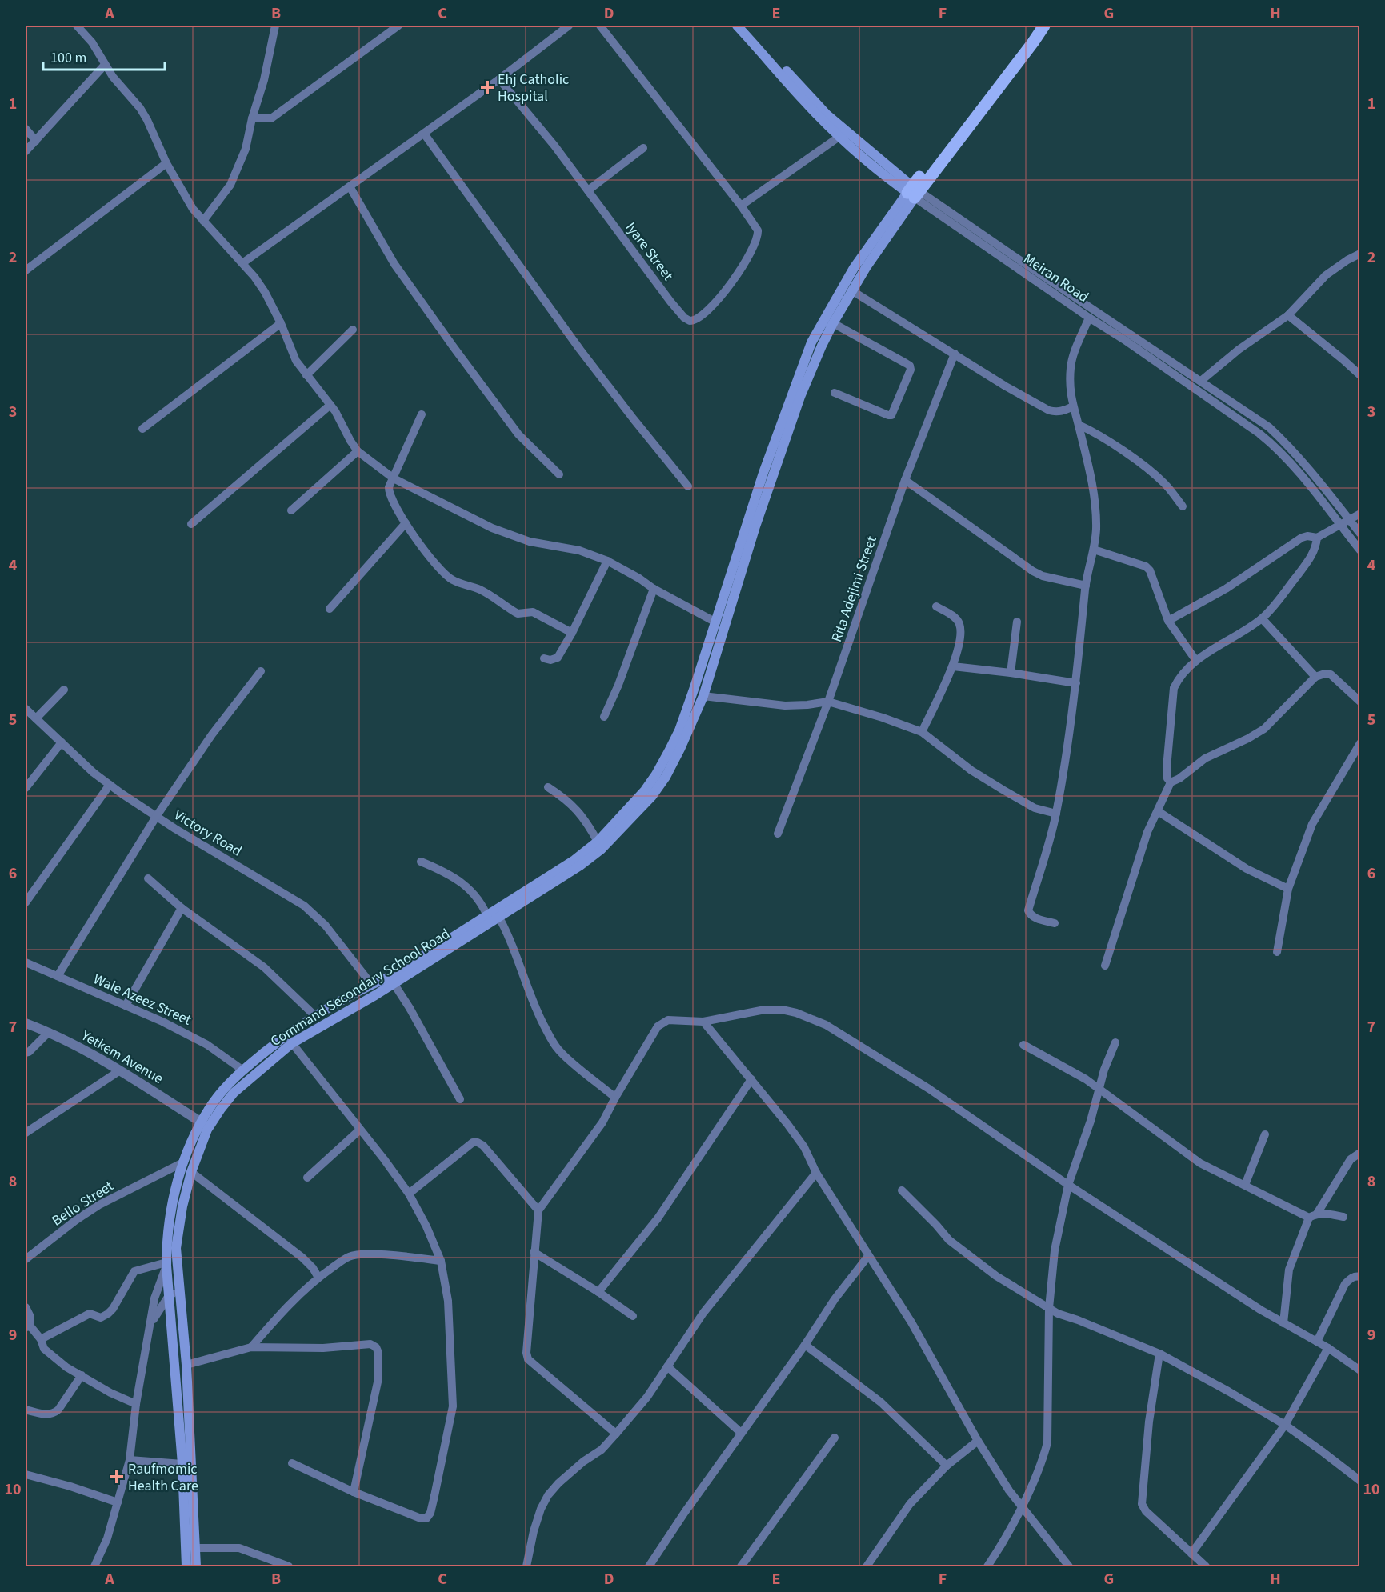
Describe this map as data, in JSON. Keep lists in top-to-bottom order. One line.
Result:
{"streets":{"main road":["Meiran Road","Command Secondary School Road"],"street":["Iyare Street","Rita Adejimi Street","Victory Road","Wale Azeez Street","Yetkem Avenue","Bello Street"]},"crossings":[["Victory Road","Command Secondary School Road"],["Command Secondary School Road","Wale Azeez Street"],["Command Secondary School Road","Yetkem Avenue"],["Command Secondary School Road","Bello Street"]],"places":{"health":["Ehj Catholic Hospital","Raufmomic Health Care"]},"scale_bar":"100 m","grid":{"columns":["A","B","C","D","E","F","G","H"],"rows":["1","2","3","4","5","6","7","8","9","10"]}}
